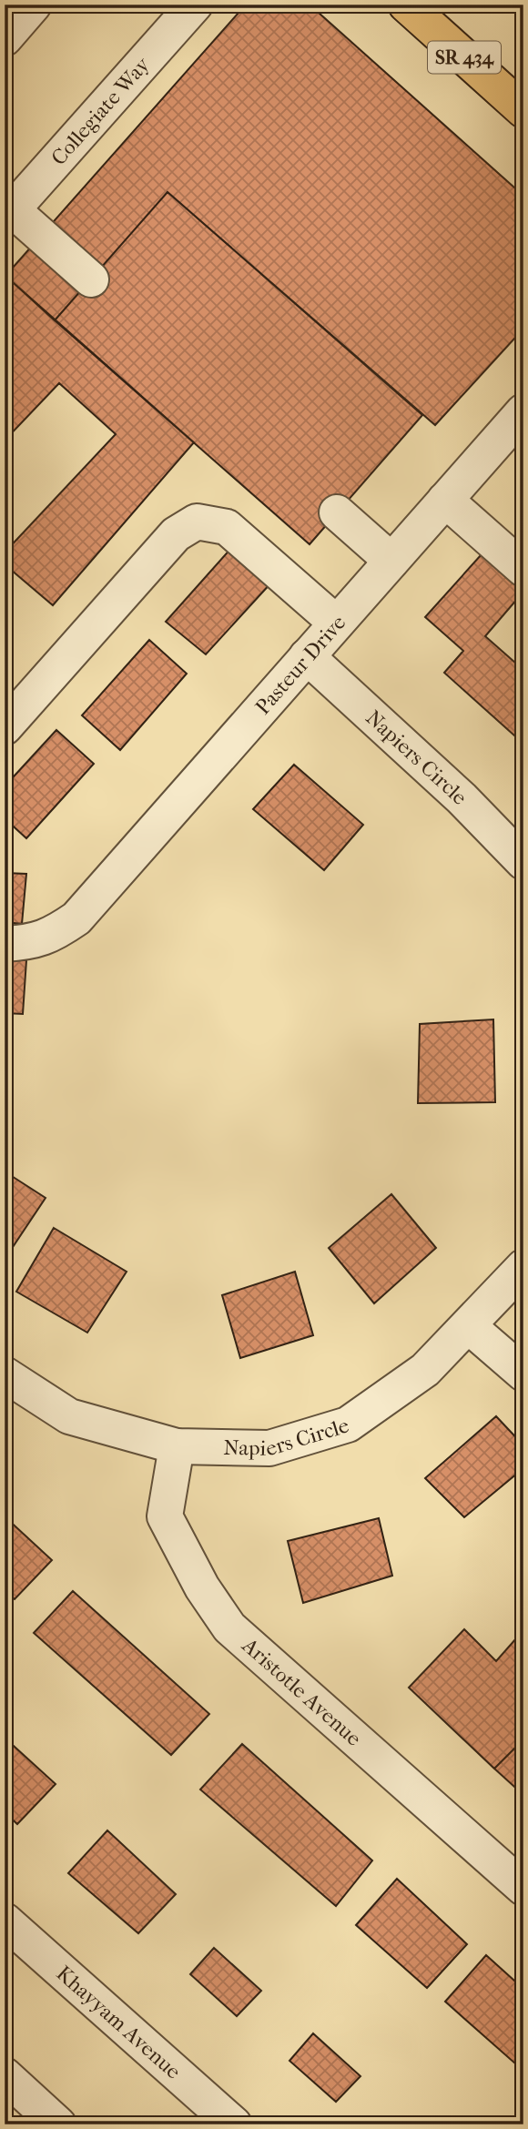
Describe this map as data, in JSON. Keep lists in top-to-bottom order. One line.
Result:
{"streets":{"main road":["SR 434"],"street":["Collegiate Way","Pasteur Drive","Napiers Circle","Aristotle Avenue","Khayyam Avenue"]},"crossings":[["Pasteur Drive","Napiers Circle"],["Napiers Circle","Aristotle Avenue"]]}
